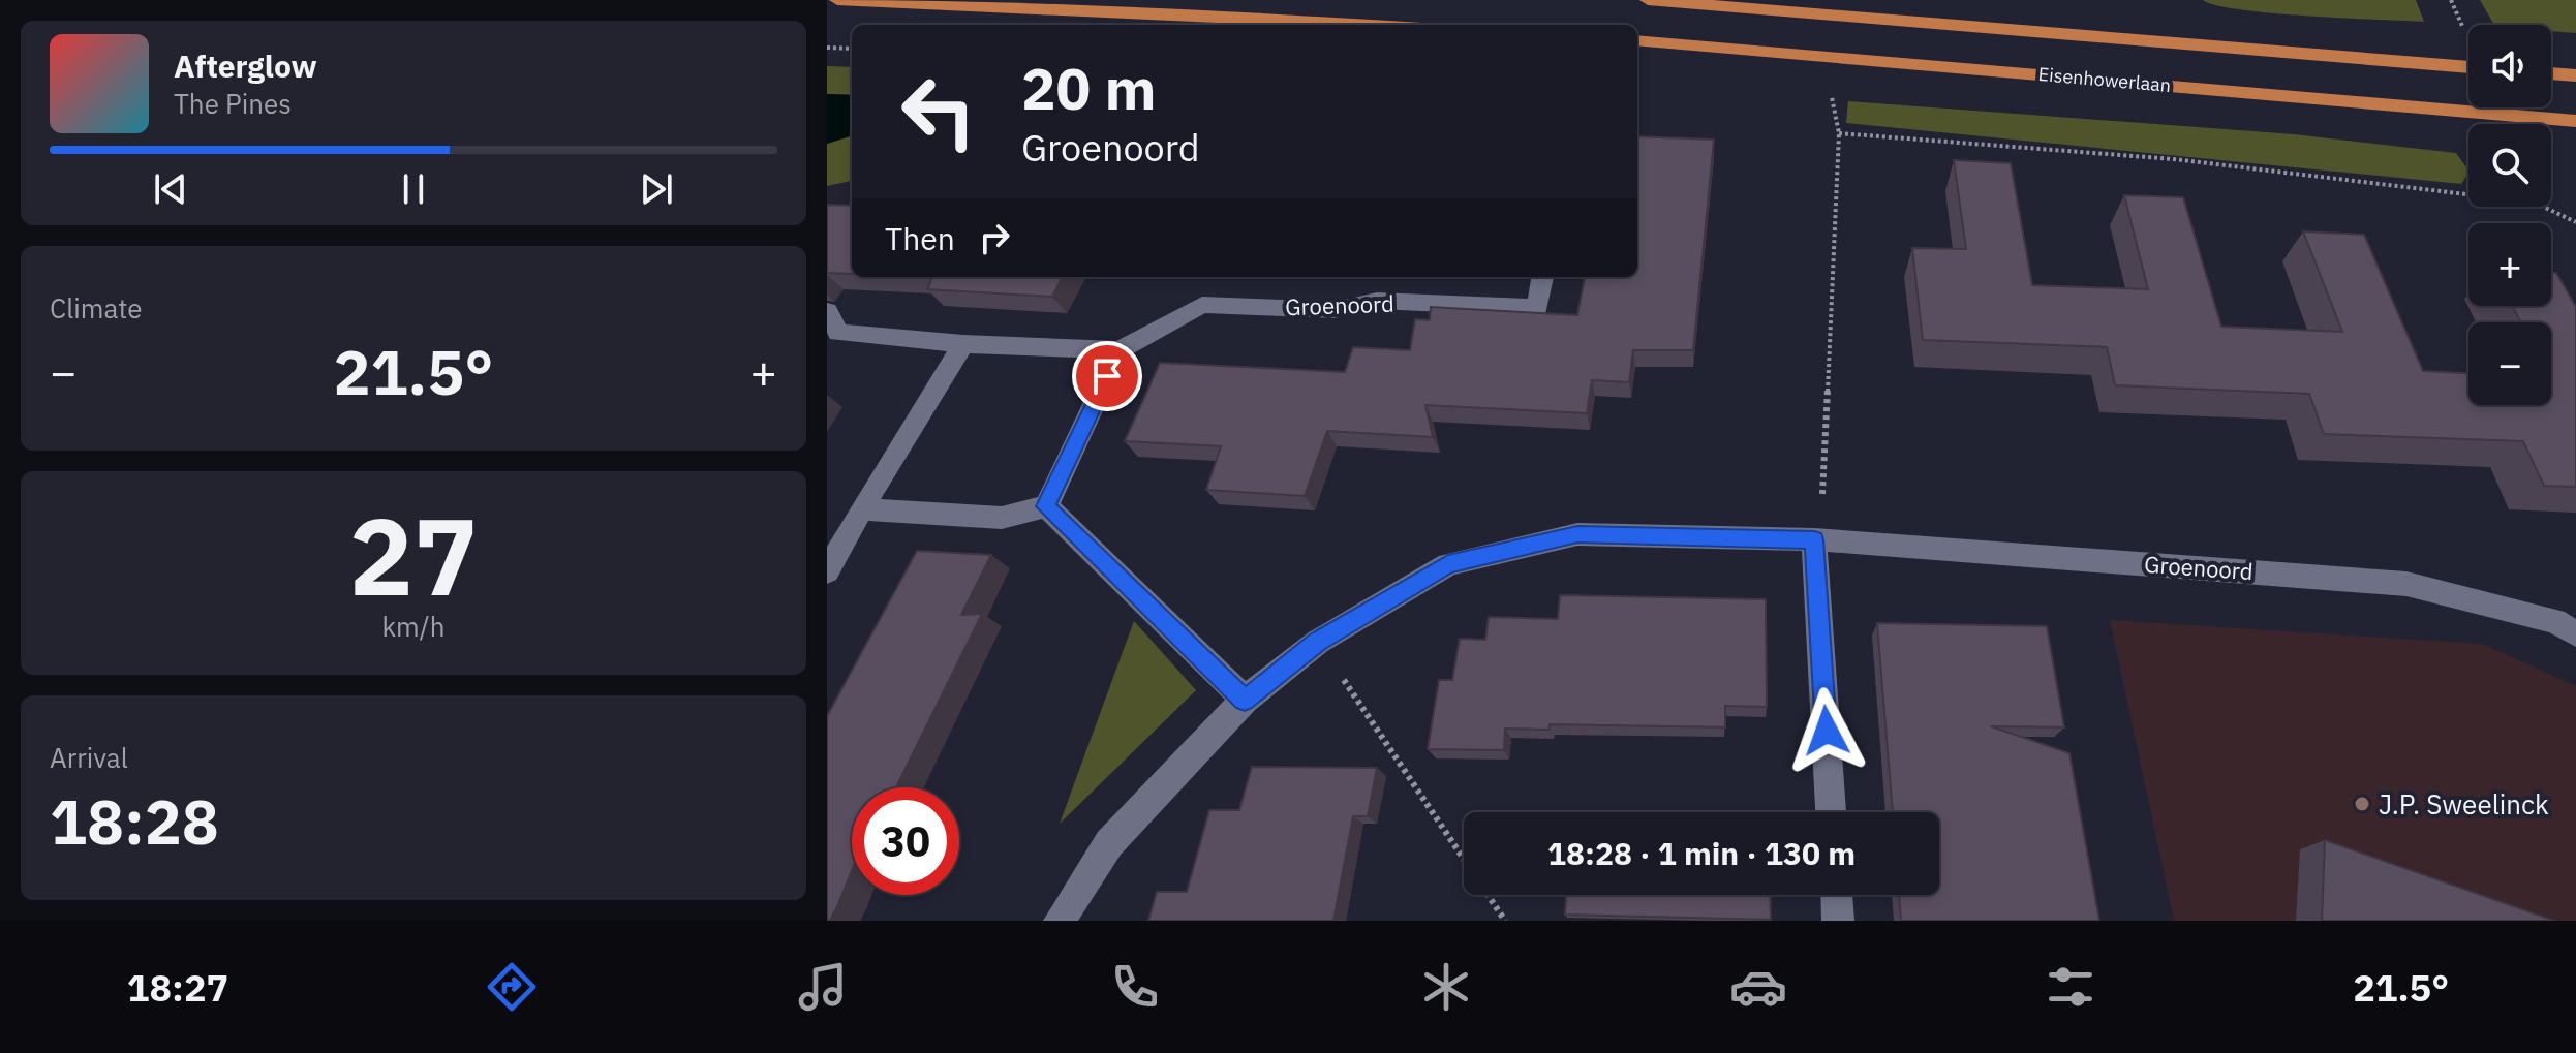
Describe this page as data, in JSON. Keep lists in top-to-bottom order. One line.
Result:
{"streets":{"main road":["Eisenhowerlaan"],"street":["Groenoord"]},"places":["J.P. Sweelinck"],"page":{"map_buttons":["+","−"],"turn":["20 m","Groenoord"],"song":["Afterglow","The Pines"],"then":"Then","tile":["Climate",["27","km/h"],["Arrival","18:28"]],"heat":["−","21.5°","+"],"limit":"30","trip":"18:28 · 1 min · 130 m","tabs":["18:27","21.5°"]}}
